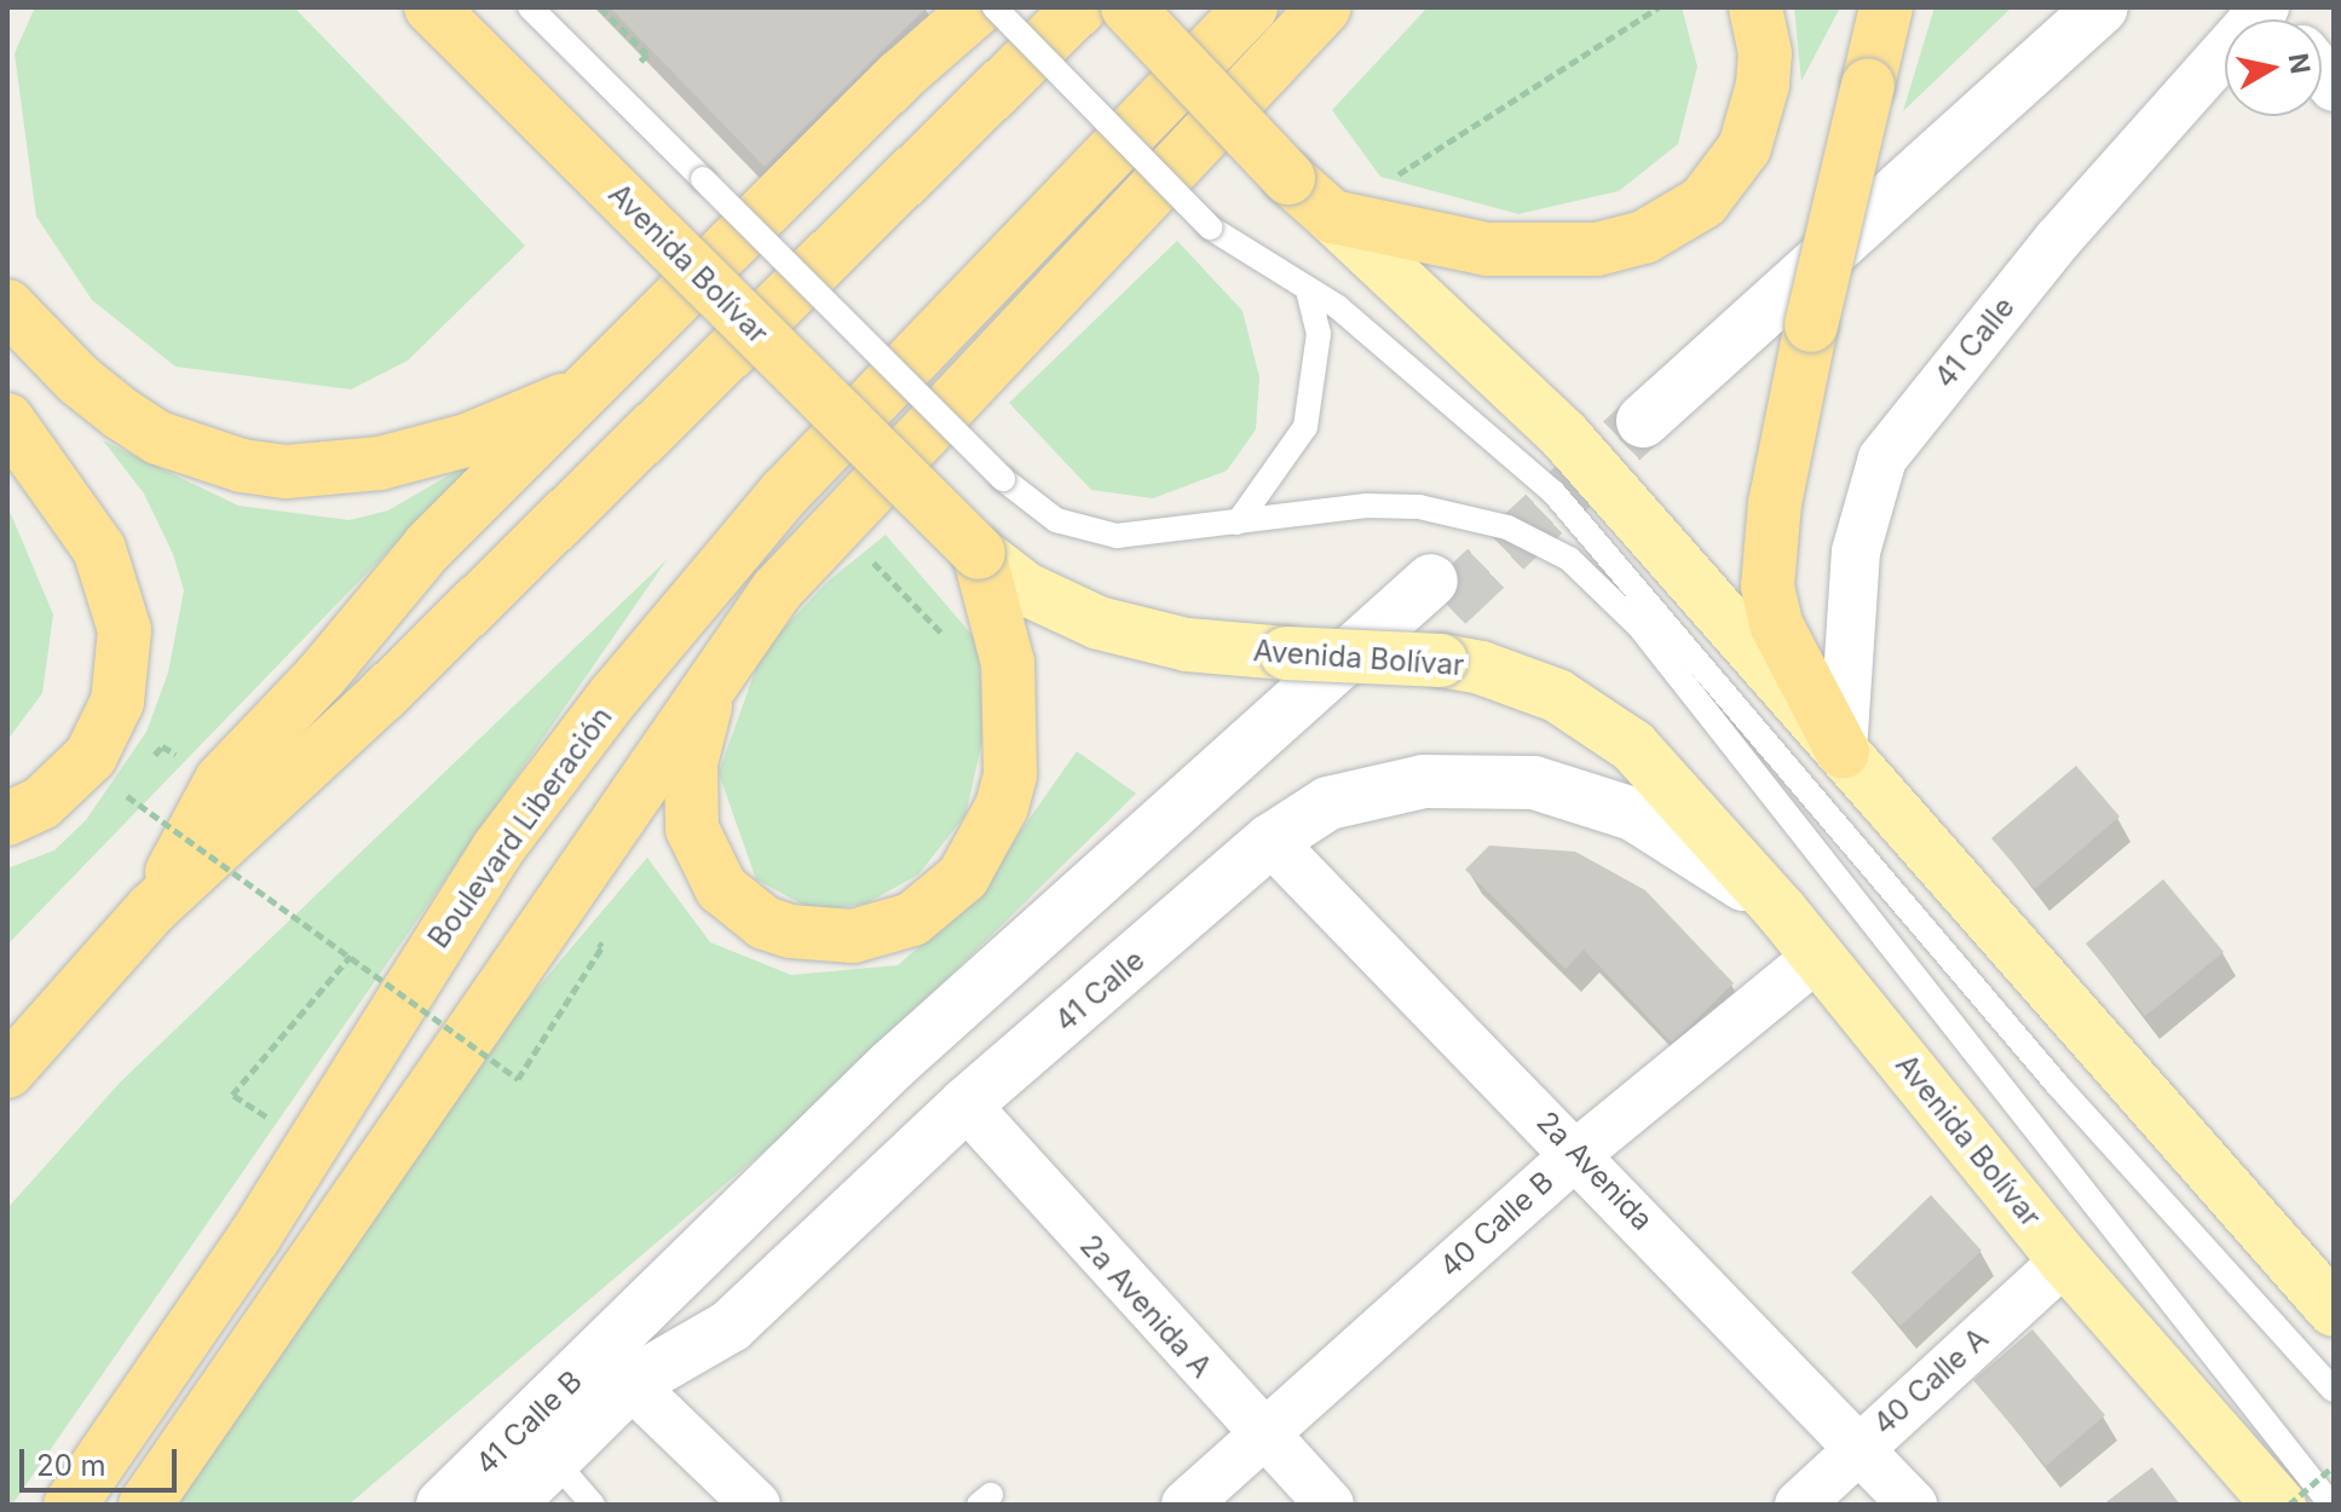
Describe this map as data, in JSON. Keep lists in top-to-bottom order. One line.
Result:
{"streets":{"highway":["Avenida Bolívar","Boulevard Liberación"],"main road":["41 Calle","41 Calle B"],"street":["2a Avenida","40 Calle B","2a Avenida A","40 Calle A"]},"crossings":[["Avenida Bolívar","41 Calle"],["Avenida Bolívar","40 Calle B"],["Avenida Bolívar","40 Calle A"],["41 Calle","2a Avenida"],["41 Calle","2a Avenida A"],["41 Calle","41 Calle B"],["2a Avenida","40 Calle B"],["2a Avenida","40 Calle A"],["40 Calle B","2a Avenida A"]],"scale_bar":"20 m","north":"right"}
